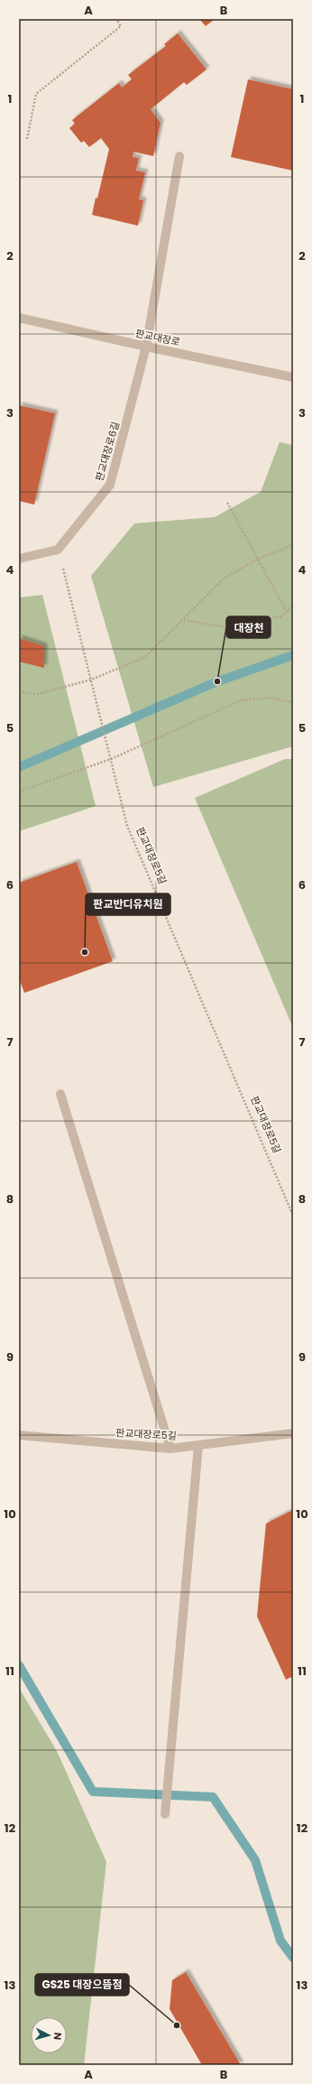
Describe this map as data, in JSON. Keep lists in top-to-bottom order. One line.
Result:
{"streets":{"street":["판교대장로","판교대장로6길","판교대장로5길"]},"crossings":[["판교대장로","판교대장로6길"],["판교대장로6길","판교대장로5길"]],"places":["대장천","판교반디유치원","GS25 대장으뜸점"],"north":"right","grid":{"columns":["A","B"],"rows":["1","2","3","4","5","6","7","8","9","10","11","12","13"]}}
